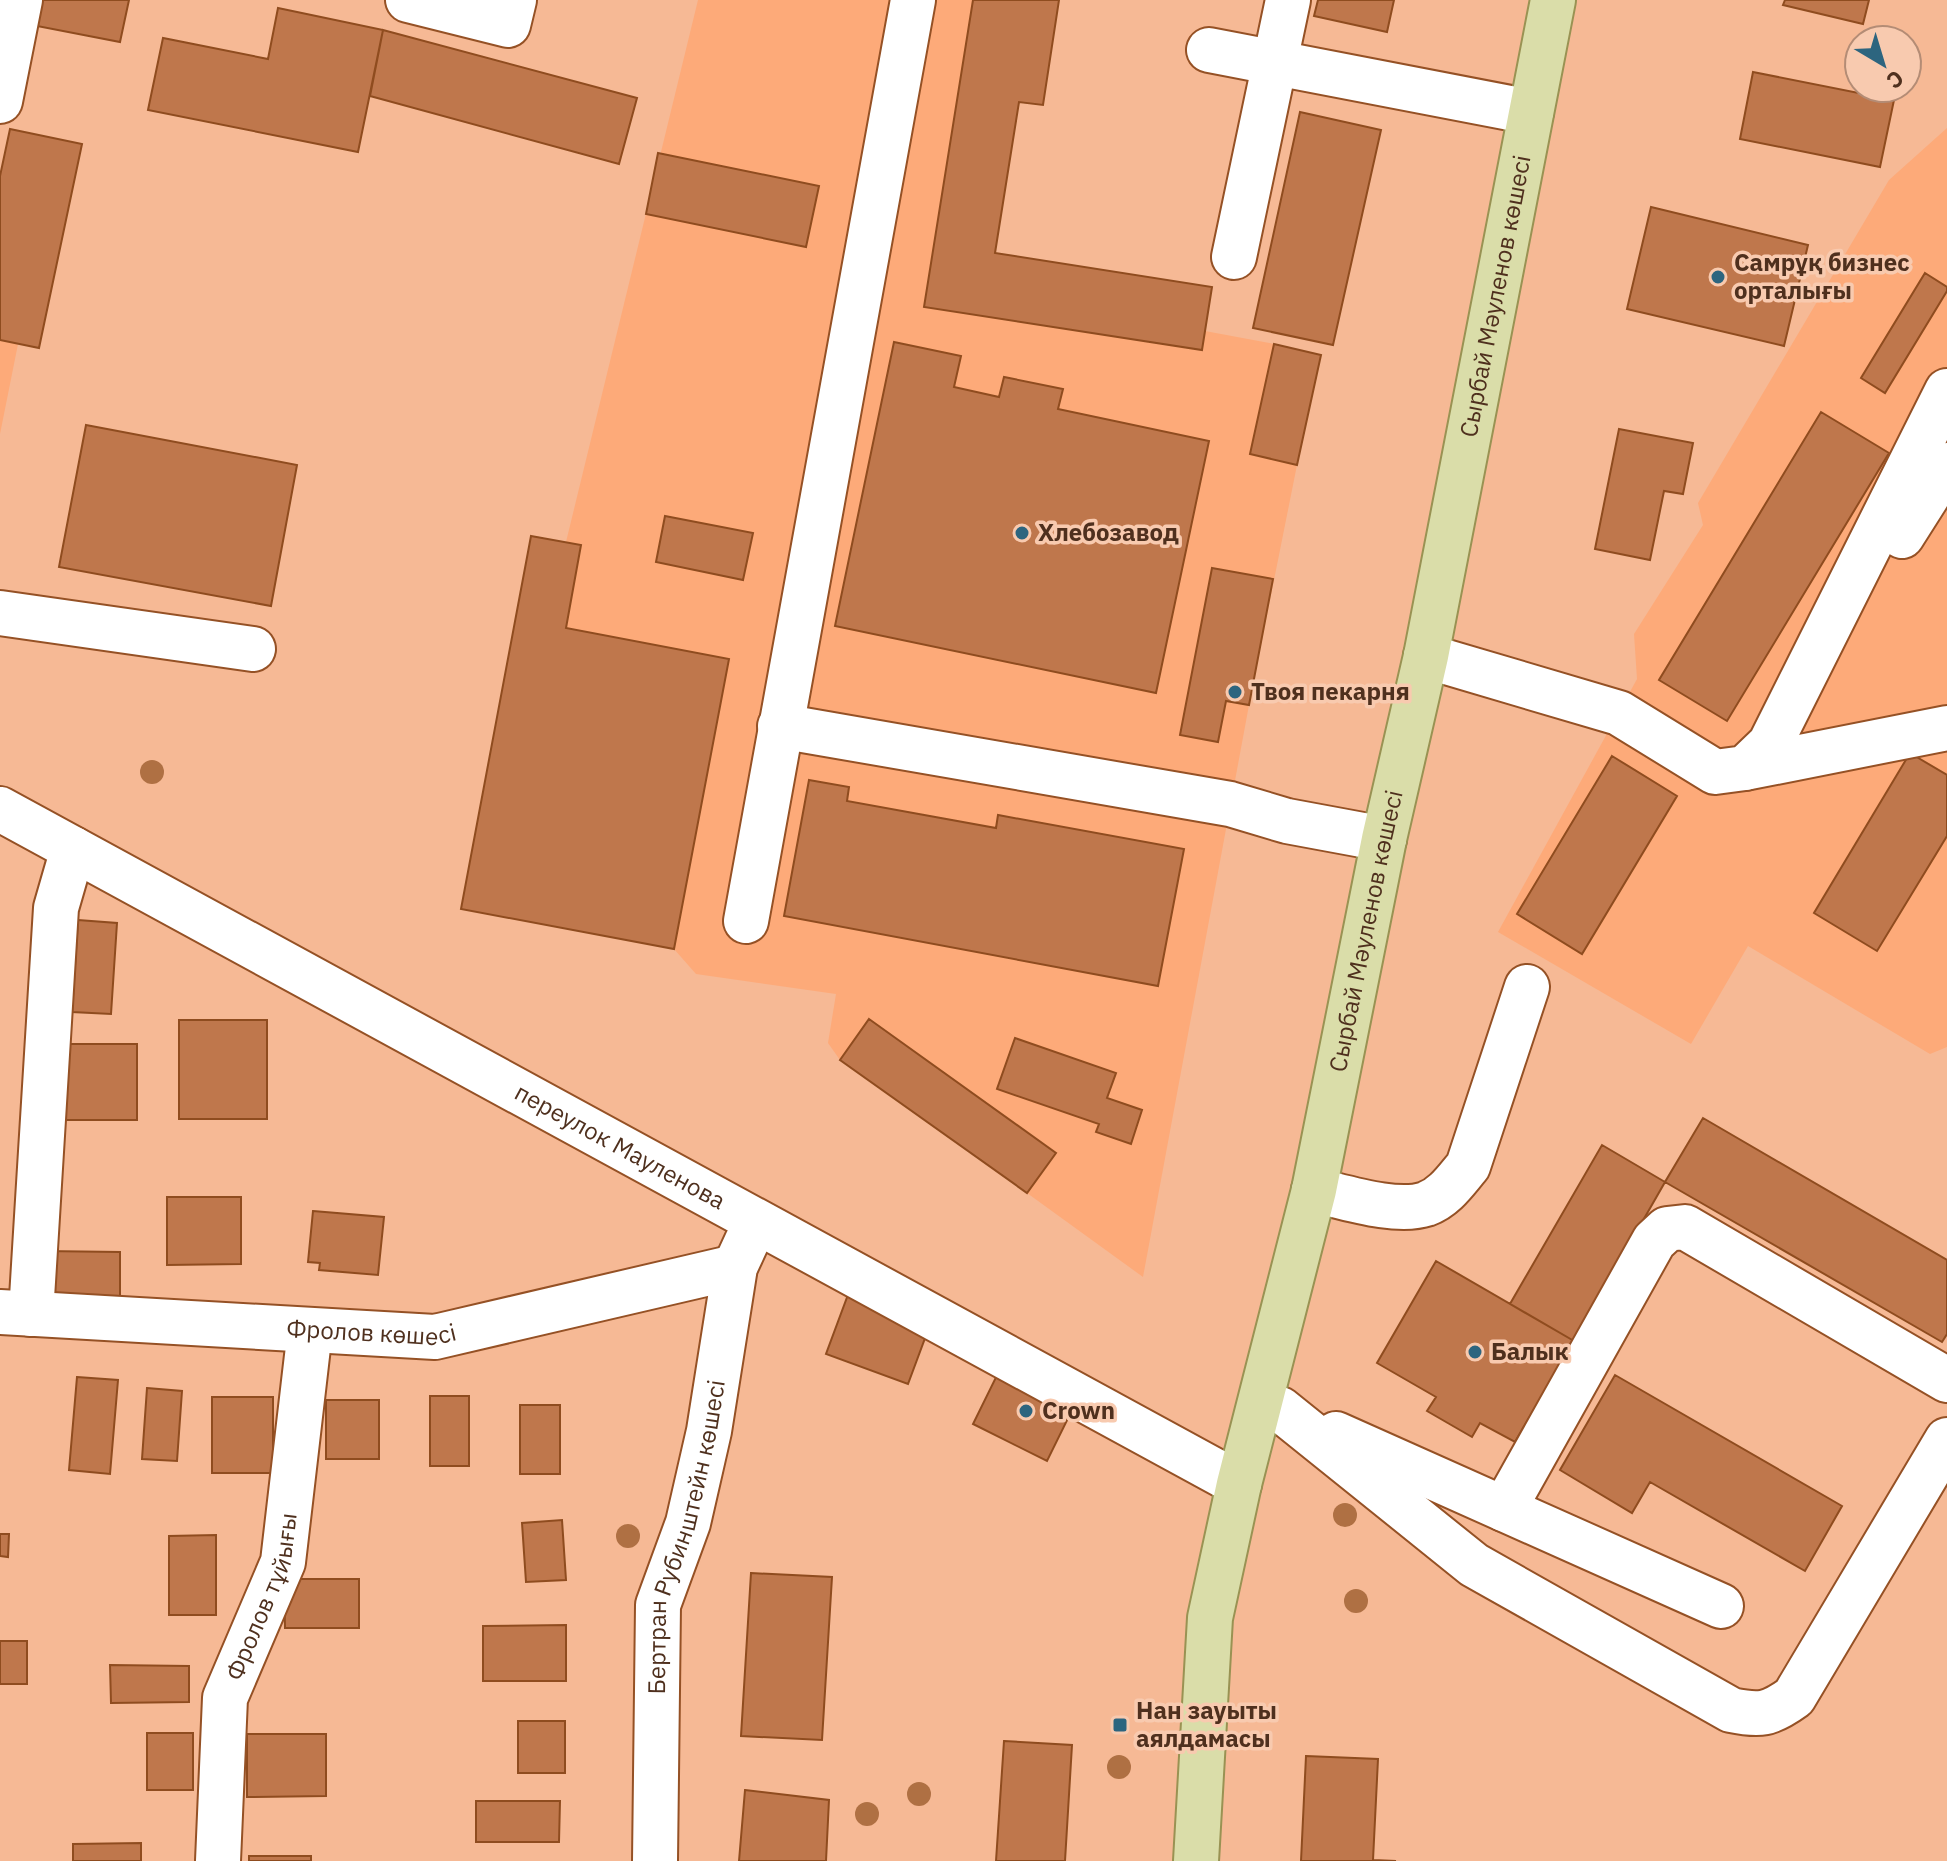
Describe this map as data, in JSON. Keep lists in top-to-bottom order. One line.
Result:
{"streets":{"main road":["Сырбай Мәуленов көшесі"],"street":["переулок Мауленова","Фролов көшесі","Бертран Рубинштейн көшесі","Фролов тұйығы"]},"crossings":[["Сырбай Мәуленов көшесі","переулок Мауленова"],["переулок Мауленова","Бертран Рубинштейн көшесі"],["Фролов көшесі","Бертран Рубинштейн көшесі"],["Фролов көшесі","Фролов тұйығы"]],"places":{"other":["Самрұқ бизнес орталығы","Хлебозавод","Твоя пекарня","Балык","Crown"],"transit":["Нан зауыты аялдамасы"]},"north":"bottom right"}
